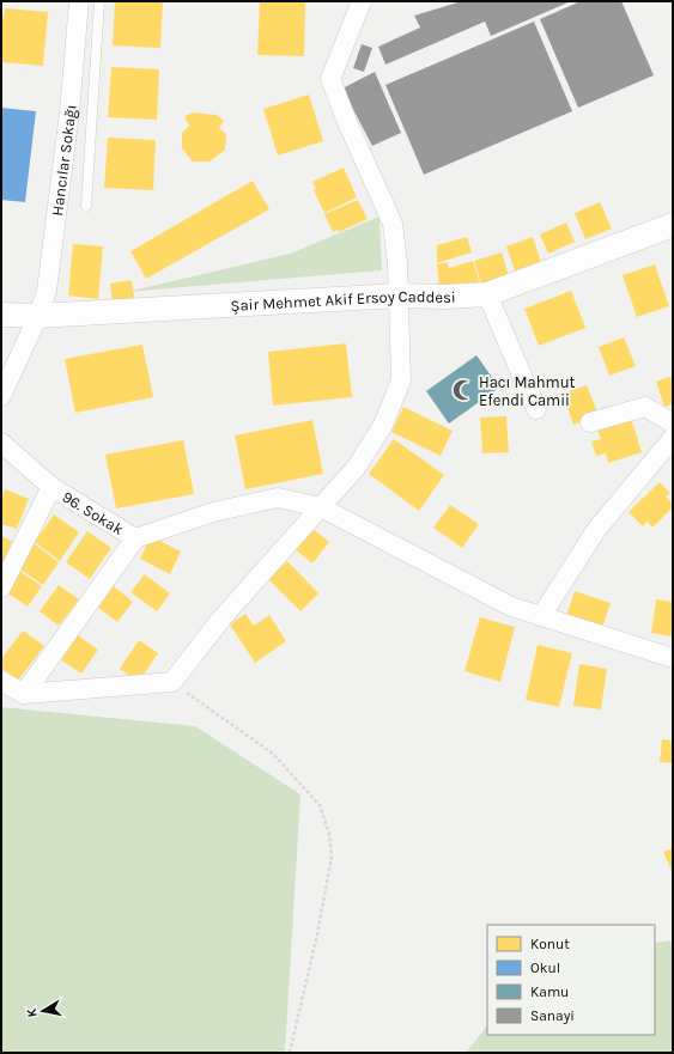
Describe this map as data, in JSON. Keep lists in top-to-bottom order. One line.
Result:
{"streets":{"street":["Hancılar Sokağı","Şair Mehmet Akif Ersoy Caddesi","96. Sokak"]},"crossings":[["Hancılar Sokağı","Şair Mehmet Akif Ersoy Caddesi"]],"places":{"mosque":["Hacı Mahmut Efendi Camii"]},"legend":["Konut","Okul","Kamu","Sanayi"],"north":"left"}
